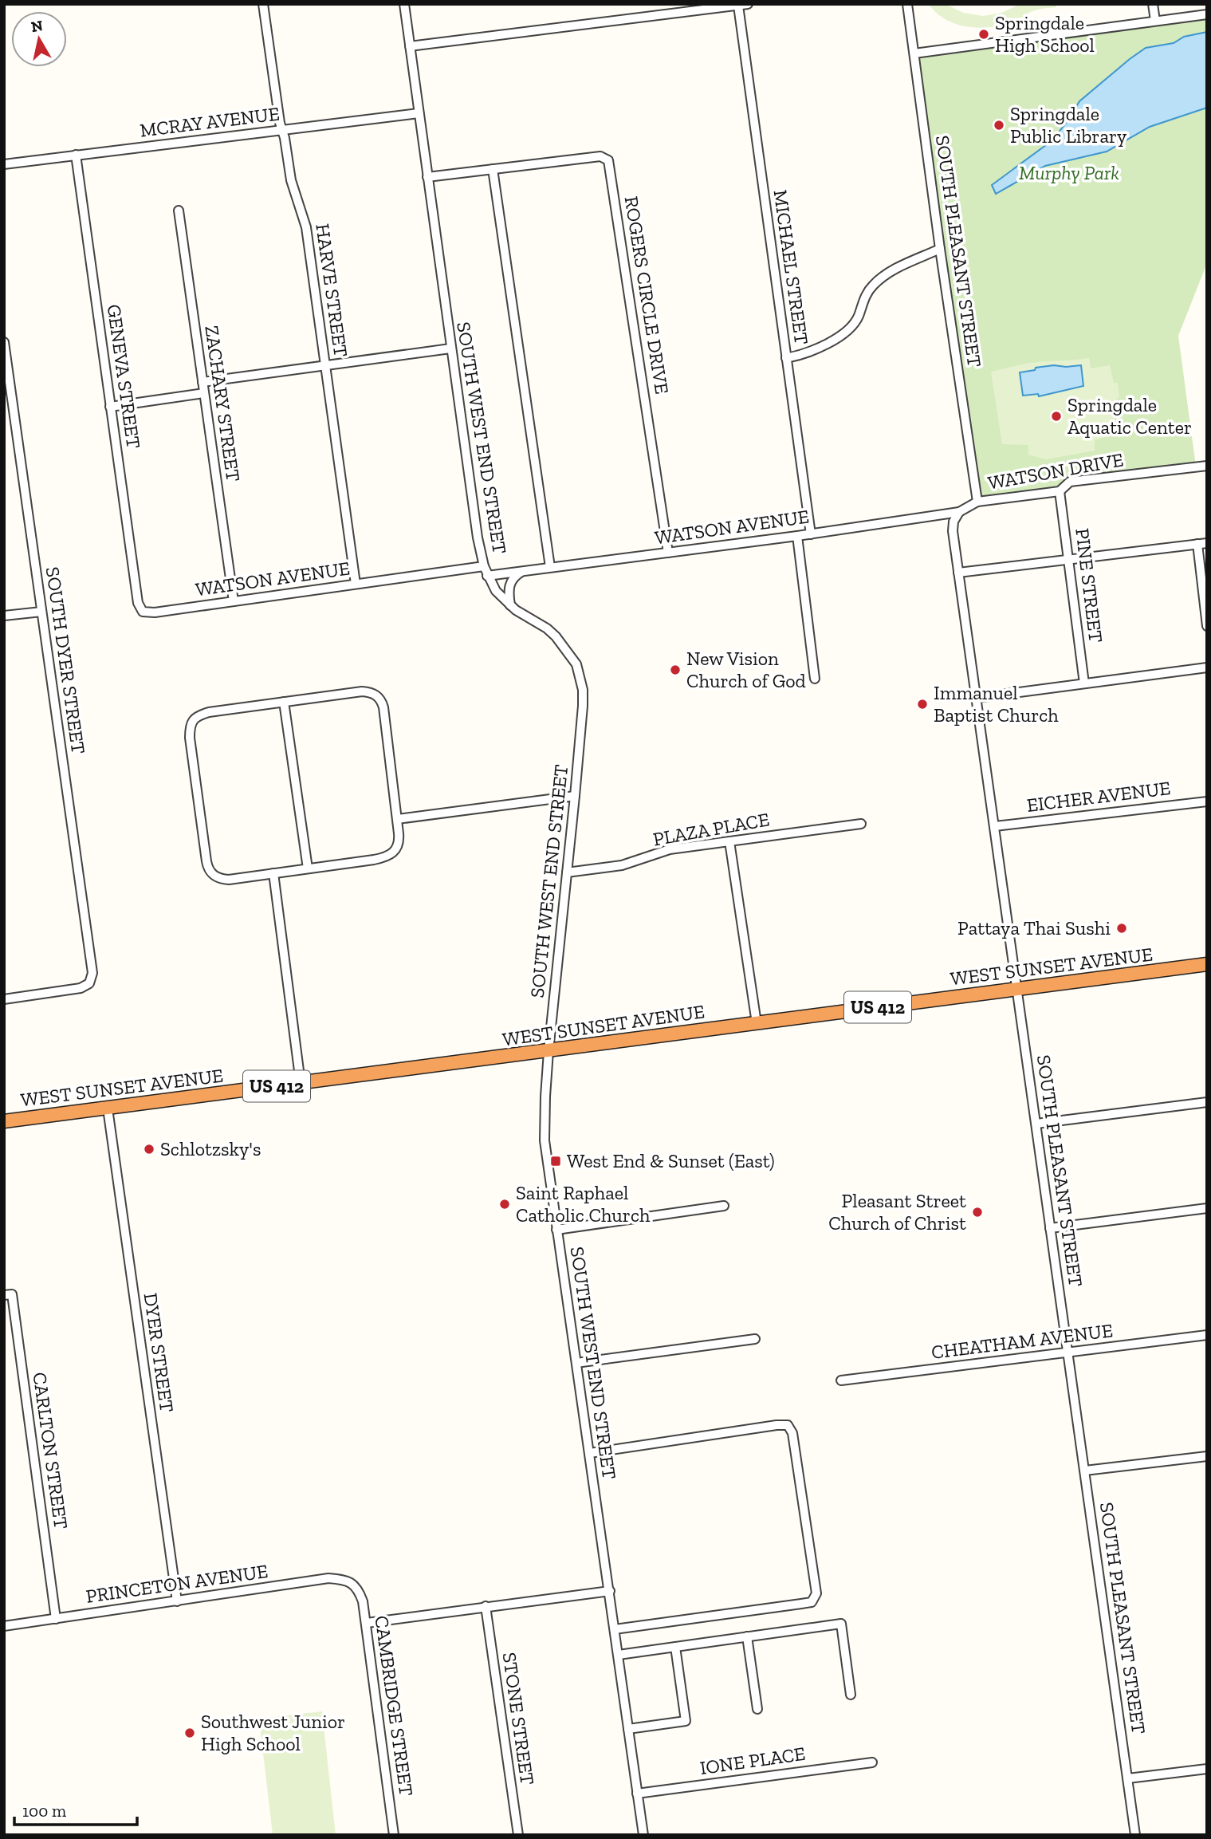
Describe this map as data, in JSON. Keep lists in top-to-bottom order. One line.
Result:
{"streets":{"highway":["WEST SUNSET AVENUE","US 412"],"street":["MCRAY AVENUE","SOUTH PLEASANT STREET","MICHAEL STREET","HARVE STREET","ROGERS CIRCLE DRIVE","GENEVA STREET","ZACHARY STREET","SOUTH WEST END STREET","WATSON DRIVE","WATSON AVENUE","PINE STREET","SOUTH DYER STREET","EICHER AVENUE","PLAZA PLACE","CHEATHAM AVENUE","DYER STREET","CARLTON STREET","PRINCETON AVENUE","CAMBRIDGE STREET","STONE STREET","IONE PLACE"]},"crossings":[["MCRAY AVENUE","HARVE STREET"],["MCRAY AVENUE","GENEVA STREET"],["MCRAY AVENUE","SOUTH WEST END STREET"],["SOUTH PLEASANT STREET","WATSON DRIVE"],["SOUTH PLEASANT STREET","WATSON AVENUE"],["SOUTH PLEASANT STREET","EICHER AVENUE"],["SOUTH PLEASANT STREET","WEST SUNSET AVENUE"],["SOUTH PLEASANT STREET","CHEATHAM AVENUE"],["MICHAEL STREET","WATSON AVENUE"],["HARVE STREET","WATSON AVENUE"],["ROGERS CIRCLE DRIVE","SOUTH WEST END STREET"],["ROGERS CIRCLE DRIVE","WATSON AVENUE"],["GENEVA STREET","WATSON AVENUE"],["ZACHARY STREET","WATSON AVENUE"],["SOUTH WEST END STREET","WATSON AVENUE"],["SOUTH WEST END STREET","PLAZA PLACE"],["SOUTH WEST END STREET","WEST SUNSET AVENUE"],["SOUTH WEST END STREET","IONE PLACE"],["WATSON DRIVE","WATSON AVENUE"],["WATSON DRIVE","PINE STREET"],["WEST SUNSET AVENUE","DYER STREET"],["DYER STREET","PRINCETON AVENUE"],["CARLTON STREET","PRINCETON AVENUE"],["PRINCETON AVENUE","CAMBRIDGE STREET"]],"parks":["Murphy Park"],"places":{"other":["Springdale High School","Springdale Public Library","Springdale Aquatic Center","New Vision Church of God","Immanuel Baptist Church","Pattaya Thai Sushi","Schlotzsky's","Saint Raphael Catholic Church","Pleasant Street Church of Christ","Southwest Junior High School"],"transit":["West End & Sunset (East)"]},"scale_bar":"100 m","north":"top"}
